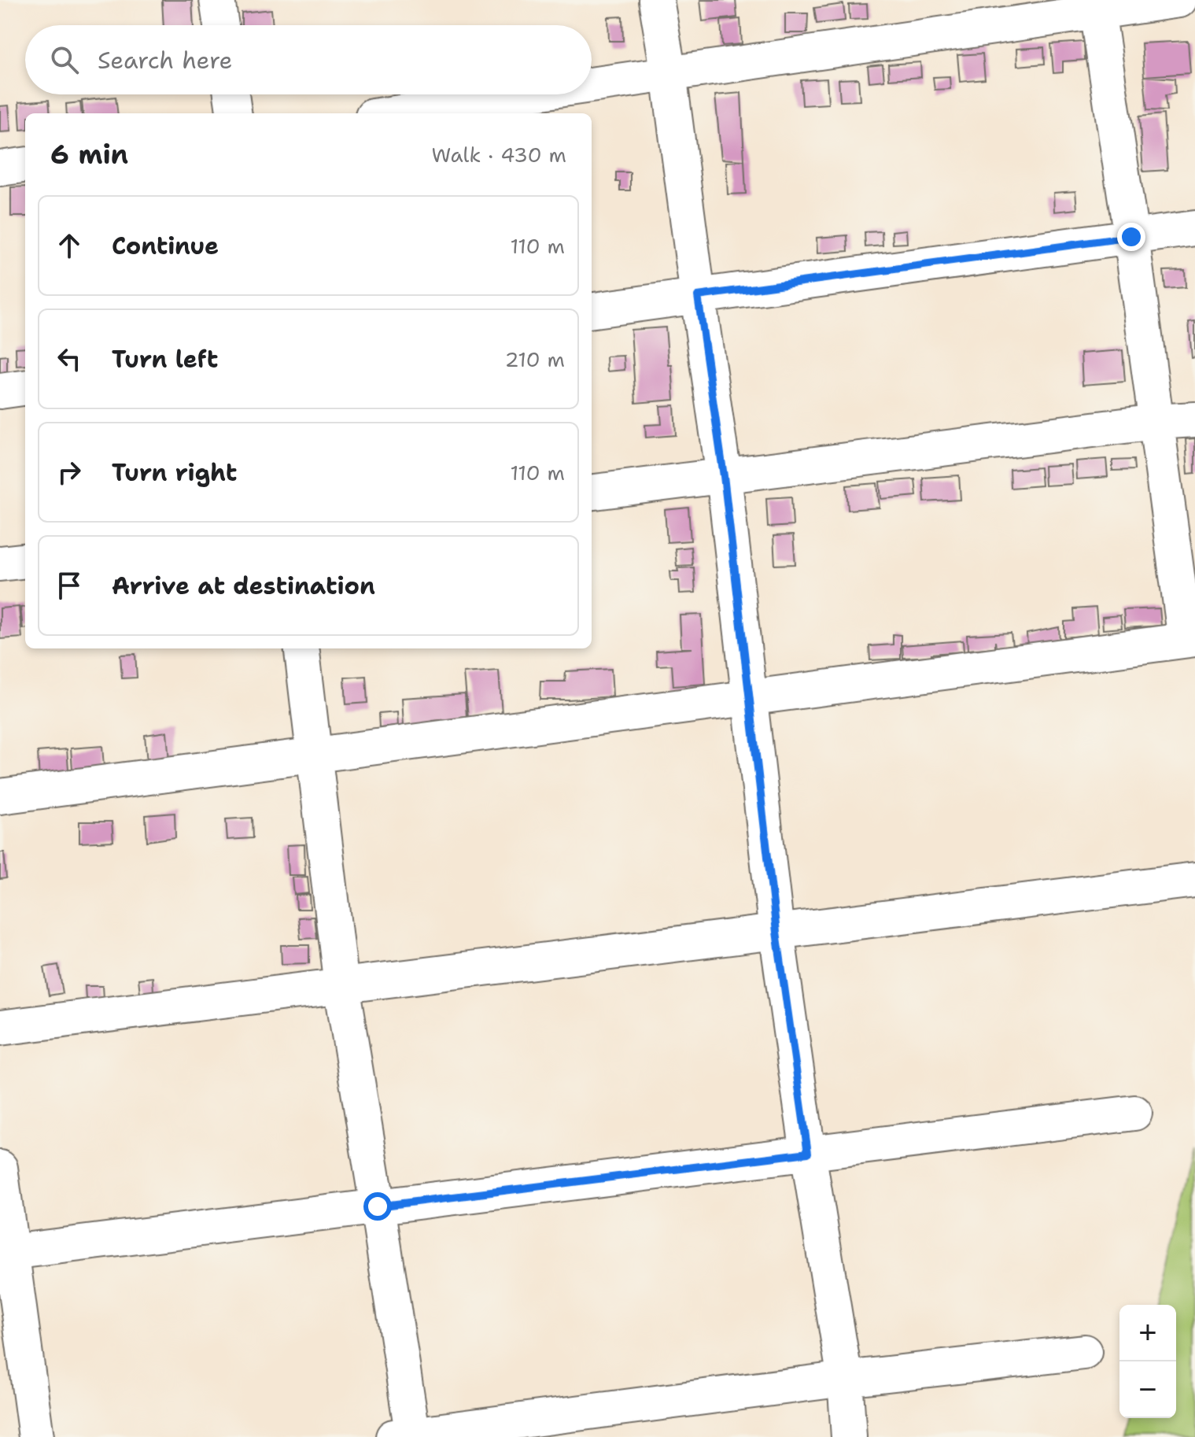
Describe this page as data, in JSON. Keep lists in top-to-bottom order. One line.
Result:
{"page":{"search":"Search here","heading":["6 min","Walk · 430 m"],"list":[["Continue","110 m"],["Turn left","210 m"],["Turn right","110 m"],"Arrive at destination"],"map_buttons":["+","−"]}}
